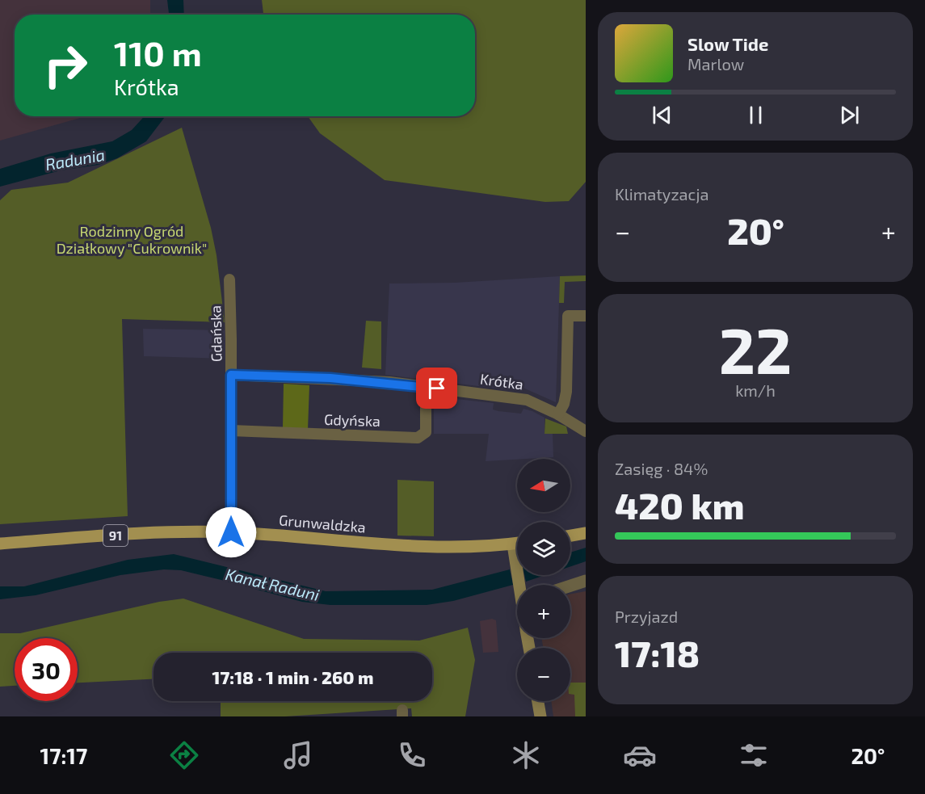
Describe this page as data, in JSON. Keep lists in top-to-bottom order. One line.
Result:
{"streets":{"main road":["Grunwaldzka","91"],"street":["Gdańska","Krótka","Gdyńska"]},"crossings":[["Gdańska","Krótka"],["Gdańska","Gdyńska"],["Gdańska","Grunwaldzka"],["Krótka","Gdyńska"]],"water":["Radunia","Kanał Raduni"],"parks":["Rodzinny Ogród Działkowy \"Cukrownik\""],"north":"left","page":{"turn":["110 m","Krótka"],"song":["Slow Tide","Marlow"],"tile":["Klimatyzacja",["22","km/h"],["Zasięg · 84%","420 km"],["Przyjazd","17:18"]],"heat":["−","20°","+"],"map_buttons":["+","−"],"limit":"30","trip":"17:18 · 1 min · 260 m","tabs":["17:17","20°"]}}
